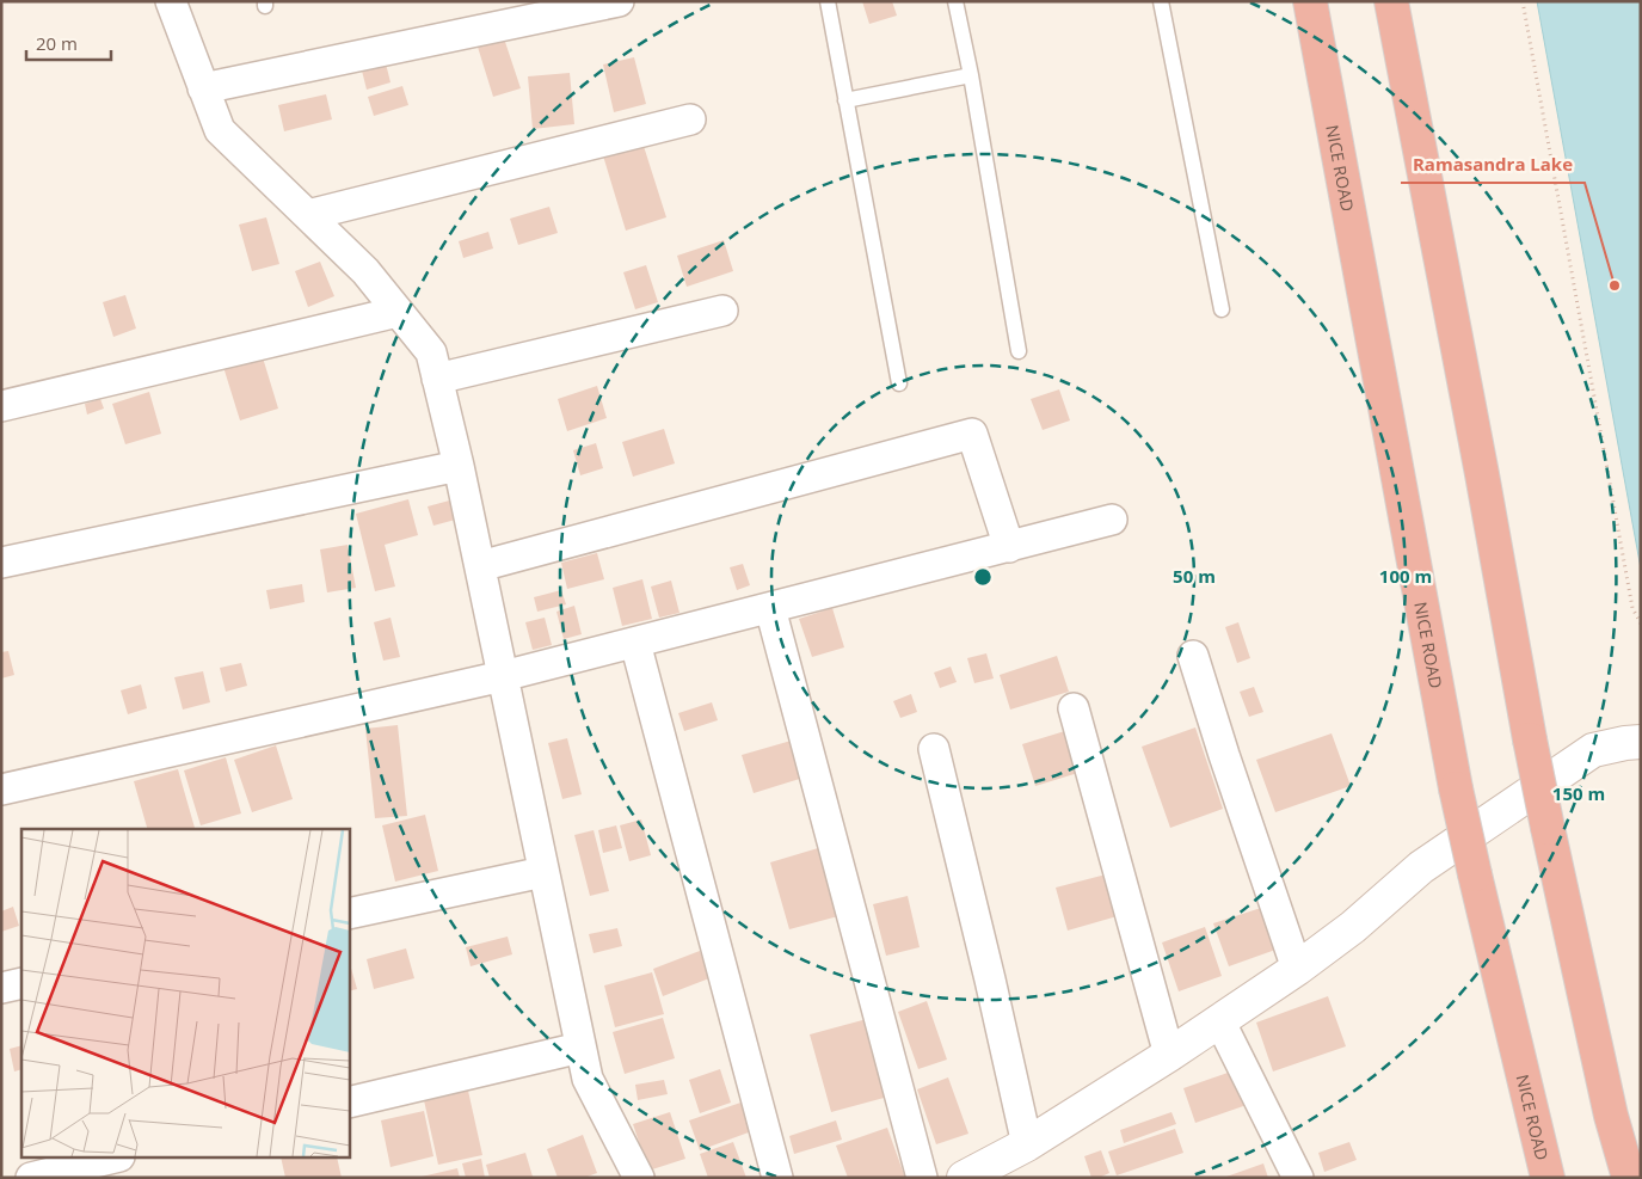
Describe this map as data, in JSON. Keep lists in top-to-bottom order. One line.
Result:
{"streets":{"highway":["NICE ROAD"]},"places":["Ramasandra Lake"],"scale_bar":"20 m","rings":["50 m","100 m","150 m"]}
